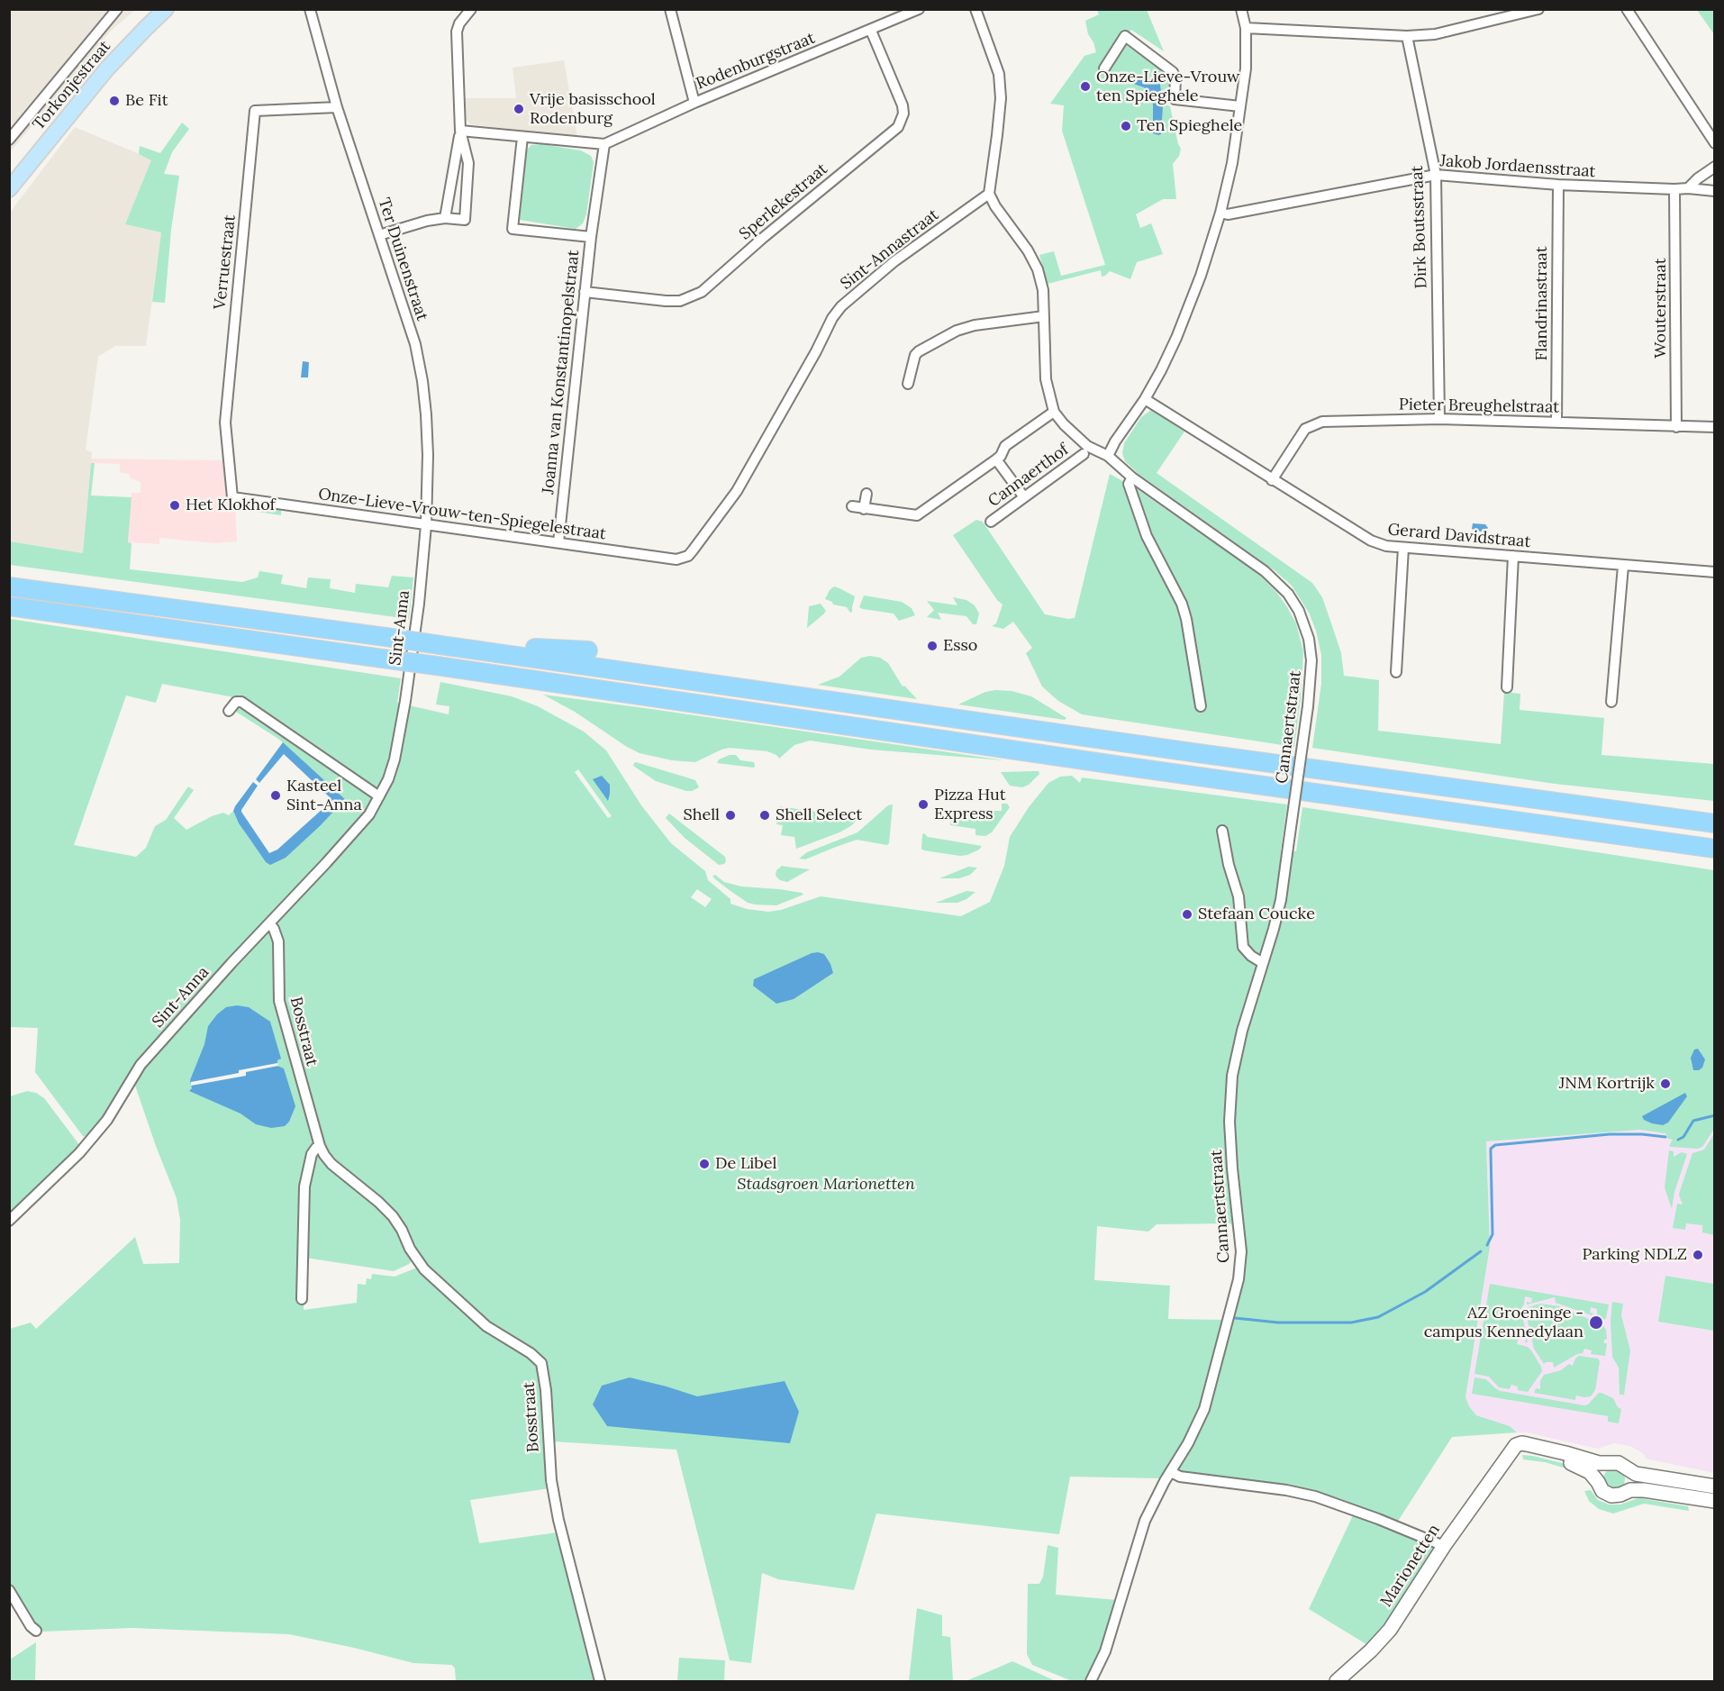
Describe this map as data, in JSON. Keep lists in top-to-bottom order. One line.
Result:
{"streets":{"main road":["Torkonjestraat"],"street":["Rodenburgstraat","Jakob Jordaensstraat","Sperlekestraat","Dirk Boutsstraat","Sint-Annastraat","Ter Duinenstraat","Verruestraat","Flandrinastraat","Wouterstraat","Joanna van Konstantinopelstraat","Pieter Breughelstraat","Cannaerthof","Onze-Lieve-Vrouw-ten-Spiegelestraat","Gerard Davidstraat","Sint-Anna","Cannaertstraat","Bosstraat","Marionetten"]},"crossings":[["Rodenburgstraat","Sperlekestraat"],["Rodenburgstraat","Joanna van Konstantinopelstraat"],["Jakob Jordaensstraat","Dirk Boutsstraat"],["Jakob Jordaensstraat","Flandrinastraat"],["Jakob Jordaensstraat","Wouterstraat"],["Sperlekestraat","Joanna van Konstantinopelstraat"],["Dirk Boutsstraat","Pieter Breughelstraat"],["Sint-Annastraat","Onze-Lieve-Vrouw-ten-Spiegelestraat"],["Sint-Annastraat","Cannaertstraat"],["Ter Duinenstraat","Verruestraat"],["Ter Duinenstraat","Onze-Lieve-Vrouw-ten-Spiegelestraat"],["Ter Duinenstraat","Sint-Anna"],["Verruestraat","Onze-Lieve-Vrouw-ten-Spiegelestraat"],["Flandrinastraat","Pieter Breughelstraat"],["Wouterstraat","Pieter Breughelstraat"],["Joanna van Konstantinopelstraat","Onze-Lieve-Vrouw-ten-Spiegelestraat"],["Pieter Breughelstraat","Gerard Davidstraat"],["Onze-Lieve-Vrouw-ten-Spiegelestraat","Sint-Anna"],["Sint-Anna","Bosstraat"]],"parks":["Stadsgroen Marionetten"],"places":["Onze-Lieve-Vrouw ten Spieghele","Be Fit","Vrije basisschool Rodenburg","Ten Spieghele","Het Klokhof","Esso","Kasteel Sint-Anna","Pizza Hut Express","Shell","Shell Select","Stefaan Coucke","JNM Kortrijk","De Libel","Parking NDLZ","AZ Groeninge - campus Kennedylaan"]}
